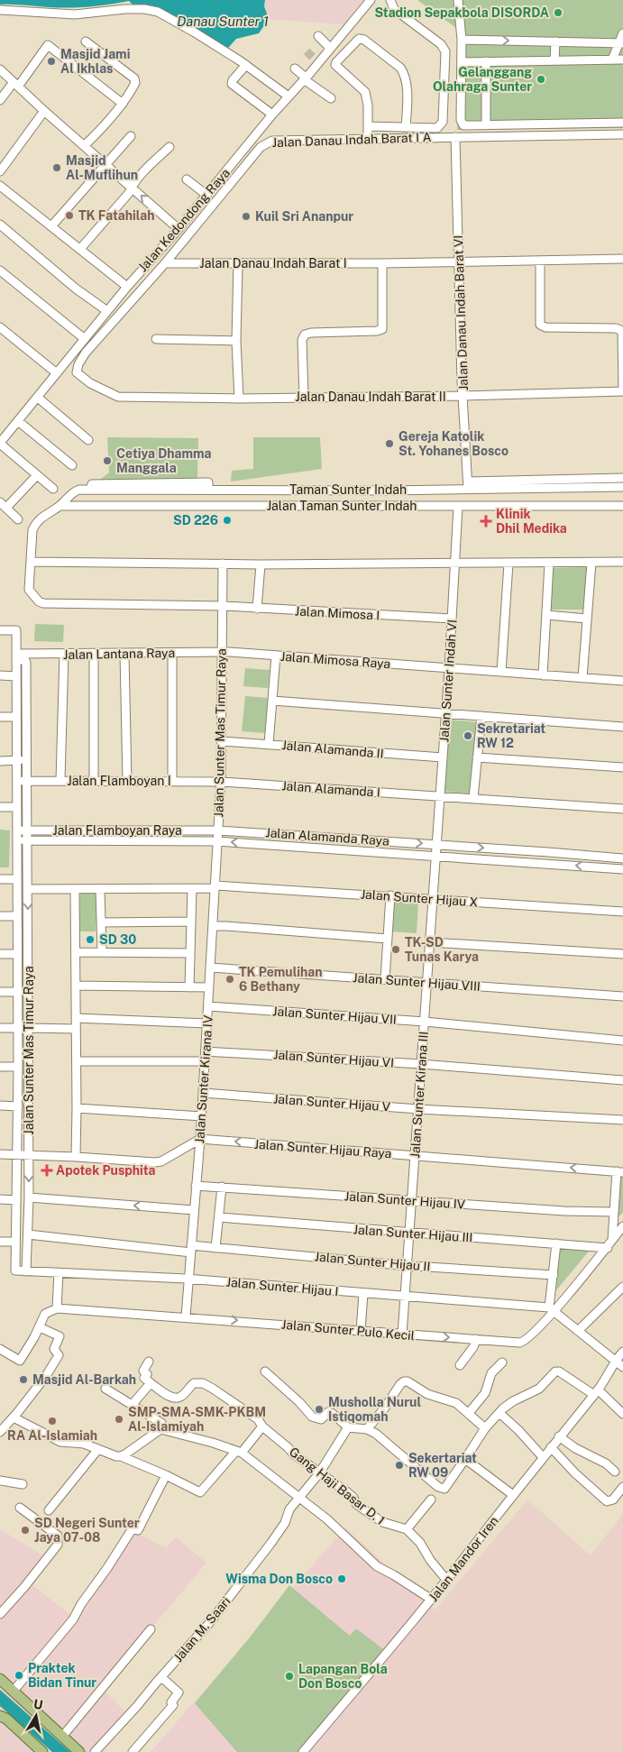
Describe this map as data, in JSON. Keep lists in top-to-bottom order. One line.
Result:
{"streets":{"street":["Jalan Danau Indah Barat I A","Jalan Kedondong Raya","Jalan Danau Indah Barat I","Jalan Danau Indah Barat VI","Jalan Danau Indah Barat II","Taman Sunter Indah","Jalan Taman Sunter Indah","Jalan Mimosa I","Jalan Lantana Raya","Jalan Mimosa Raya","Jalan Sunter Indah VI","Jalan Sunter Mas Timur Raya","Jalan Alamanda II","Jalan Flamboyan I","Jalan Alamanda I","Jalan Flamboyan Raya","Jalan Alamanda Raya","Jalan Sunter Hijau X","Jalan Sunter Hijau VIII","Jalan Sunter Hijau VII","Jalan Sunter Hijau VI","Jalan Sunter Kirana IV","Jalan Sunter Kirana III","Jalan Sunter Hijau V","Jalan Sunter Hijau Raya","Jalan Sunter Hijau IV","Jalan Sunter Hijau III","Jalan Sunter Hijau II","Jalan Sunter Hijau I","Jalan Sunter Pulo Kecil","Gang Haji Basar D. 1","Jalan Mandor Iren","Jalan M. Saari"]},"crossings":[["Jalan Danau Indah Barat I A","Jalan Danau Indah Barat I"],["Jalan Danau Indah Barat I A","Jalan Danau Indah Barat VI"],["Jalan Danau Indah Barat I A","Jalan Danau Indah Barat II"],["Jalan Danau Indah Barat I","Jalan Danau Indah Barat VI"],["Jalan Danau Indah Barat VI","Jalan Danau Indah Barat II"],["Jalan Danau Indah Barat VI","Taman Sunter Indah"],["Taman Sunter Indah","Jalan Taman Sunter Indah"],["Jalan Taman Sunter Indah","Jalan Sunter Indah VI"],["Jalan Mimosa I","Jalan Sunter Indah VI"],["Jalan Mimosa I","Jalan Sunter Mas Timur Raya"],["Jalan Lantana Raya","Jalan Mimosa Raya"],["Jalan Lantana Raya","Jalan Sunter Mas Timur Raya"],["Jalan Mimosa Raya","Jalan Sunter Indah VI"],["Jalan Mimosa Raya","Jalan Sunter Mas Timur Raya"],["Jalan Sunter Indah VI","Jalan Alamanda II"],["Jalan Sunter Indah VI","Jalan Alamanda I"],["Jalan Sunter Indah VI","Jalan Alamanda Raya"],["Jalan Sunter Indah VI","Jalan Sunter Kirana III"],["Jalan Sunter Mas Timur Raya","Jalan Alamanda II"],["Jalan Sunter Mas Timur Raya","Jalan Flamboyan I"],["Jalan Sunter Mas Timur Raya","Jalan Alamanda I"],["Jalan Sunter Mas Timur Raya","Jalan Flamboyan Raya"],["Jalan Sunter Mas Timur Raya","Jalan Alamanda Raya"],["Jalan Sunter Mas Timur Raya","Jalan Sunter Hijau X"],["Jalan Sunter Mas Timur Raya","Jalan Sunter Kirana IV"],["Jalan Sunter Mas Timur Raya","Jalan Sunter Hijau II"],["Jalan Sunter Mas Timur Raya","Jalan Sunter Hijau I"],["Jalan Flamboyan I","Jalan Alamanda I"],["Jalan Flamboyan Raya","Jalan Alamanda Raya"],["Jalan Flamboyan Raya","Jalan Sunter Kirana IV"],["Jalan Alamanda Raya","Jalan Sunter Kirana IV"],["Jalan Alamanda Raya","Jalan Sunter Kirana III"],["Jalan Sunter Hijau X","Jalan Sunter Kirana IV"],["Jalan Sunter Hijau X","Jalan Sunter Kirana III"],["Jalan Sunter Hijau VIII","Jalan Sunter Kirana IV"],["Jalan Sunter Hijau VIII","Jalan Sunter Kirana III"],["Jalan Sunter Hijau VII","Jalan Sunter Kirana IV"],["Jalan Sunter Hijau VII","Jalan Sunter Kirana III"],["Jalan Sunter Hijau VI","Jalan Sunter Kirana IV"],["Jalan Sunter Hijau VI","Jalan Sunter Kirana III"],["Jalan Sunter Kirana IV","Jalan Sunter Hijau V"],["Jalan Sunter Kirana IV","Jalan Sunter Hijau Raya"],["Jalan Sunter Kirana IV","Jalan Sunter Hijau IV"],["Jalan Sunter Kirana IV","Jalan Sunter Hijau II"],["Jalan Sunter Kirana IV","Jalan Sunter Hijau I"],["Jalan Sunter Kirana IV","Jalan Sunter Pulo Kecil"],["Jalan Sunter Kirana III","Jalan Sunter Hijau V"],["Jalan Sunter Kirana III","Jalan Sunter Hijau Raya"],["Jalan Sunter Kirana III","Jalan Sunter Hijau IV"],["Jalan Sunter Kirana III","Jalan Sunter Hijau III"],["Jalan Sunter Kirana III","Jalan Sunter Hijau II"],["Jalan Sunter Kirana III","Jalan Sunter Hijau I"],["Jalan Sunter Kirana III","Jalan Sunter Pulo Kecil"],["Jalan Sunter Hijau III","Jalan Sunter Pulo Kecil"],["Jalan Sunter Hijau I","Jalan Sunter Pulo Kecil"],["Gang Haji Basar D. 1","Jalan M. Saari"]],"one_way":["Jalan Sunter Hijau Raya","Jalan Sunter Pulo Kecil"],"water":["Danau Sunter 1"],"places":{"other":["Stadion Sepakbola DISORDA","Masjid Jami Al Ikhlas","Gelanggang Olahraga Sunter","Masjid Al-Muflihun","TK Fatahilah","Kuil Sri Ananpur","Gereja Katolik St. Yohanes Bosco","Cetiya Dhamma Manggala","SD 226","Sekretariat RW 12","SD 30","TK-SD Tunas Karya","TK Pemulihan 6 Bethany","Masjid Al-Barkah","Musholla Nurul Istiqomah","SMP-SMA-SMK-PKBM Al-Islamiyah","RA Al-Islamiah","Sekertariat RW 09","SD Negeri Sunter Jaya 07-08","Wisma Don Bosco","Praktek Bidan Tinur","Lapangan Bola Don Bosco"],"health":["Klinik Dhil Medika","Apotek Pusphita"]},"north":"top"}
